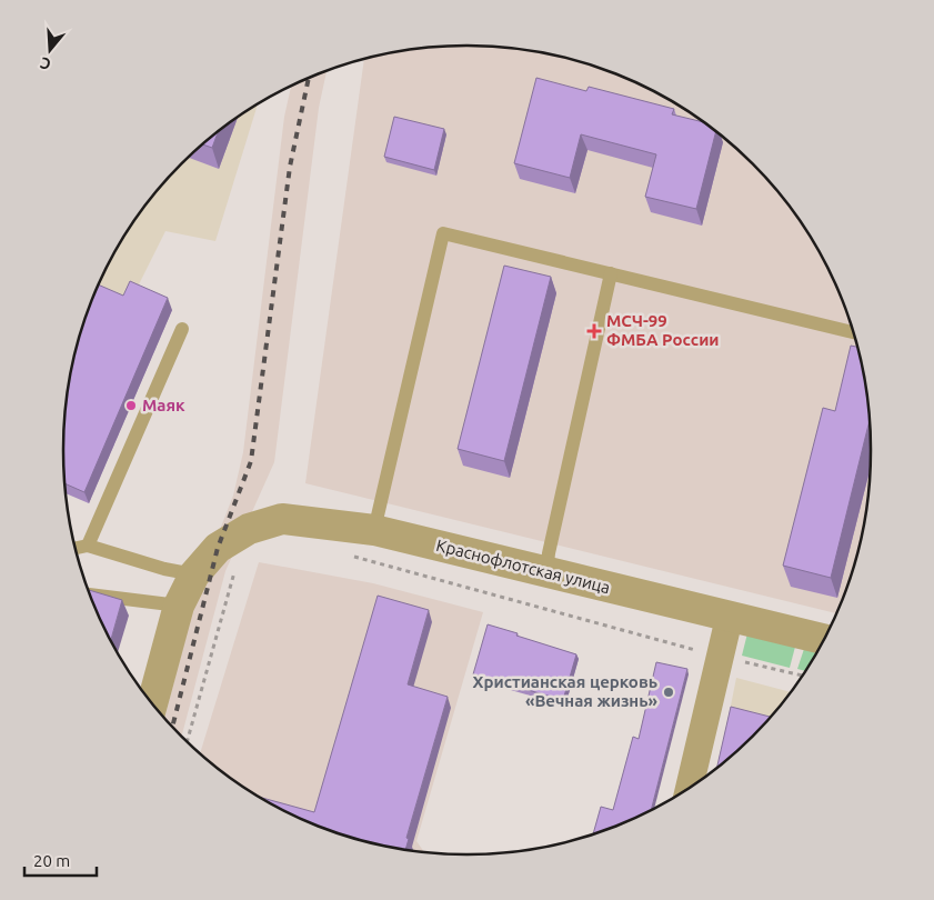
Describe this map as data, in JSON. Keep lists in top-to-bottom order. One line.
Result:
{"streets":{"street":["Краснофлотская улица"]},"places":{"health":["МСЧ-99 ФМБА России"],"other":["Маяк","Христианская церковь «Вечная жизнь»"]},"scale_bar":"20 m","north":"bottom"}
